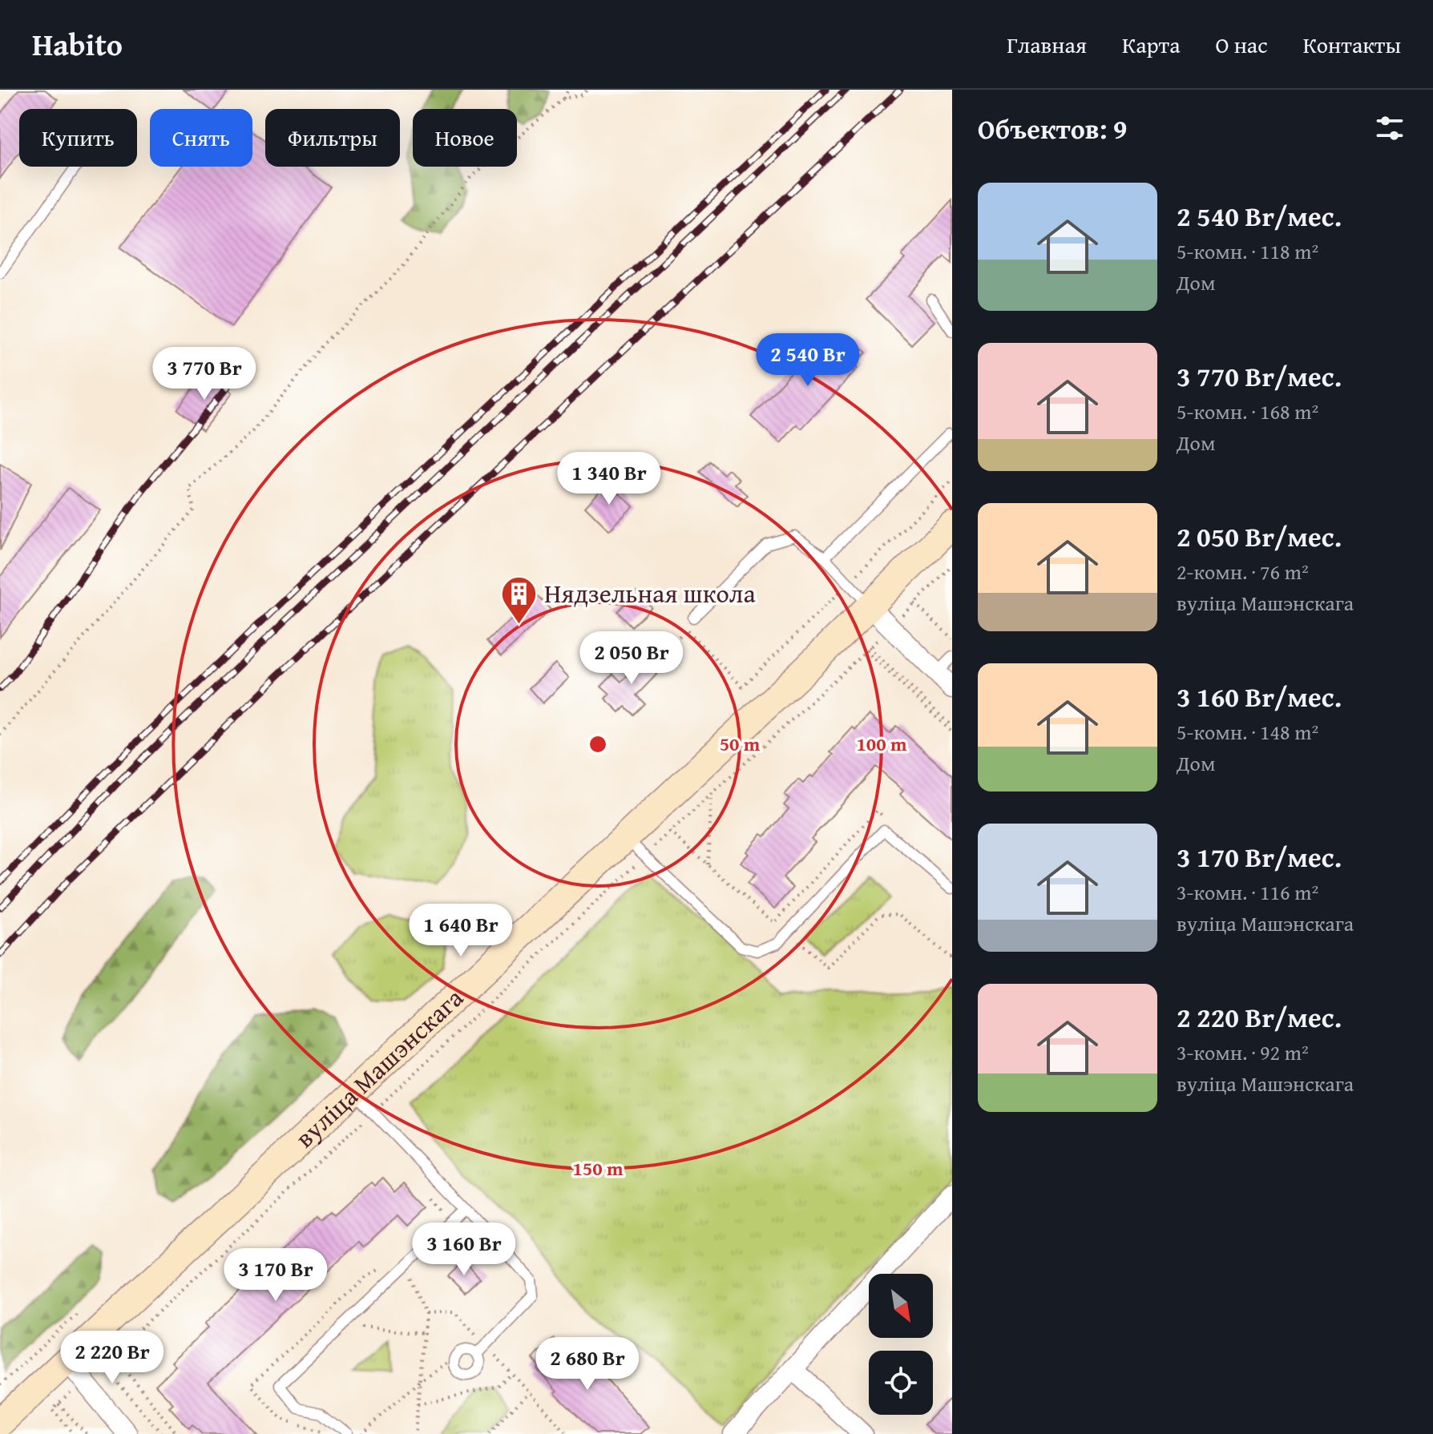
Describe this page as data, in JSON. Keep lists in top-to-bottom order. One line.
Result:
{"streets":{"main road":["вуліца Машэнскага"]},"places":{"building":["Нядзельная школа"]},"north":"bottom right","page":{"header":"Habito","nav":["Главная","Карта","О нас","Контакты"],"heading":"Объектов: 9","chip":["Купить","Снять","Фильтры","Новое"],"list":[{"name":"2 540 Br/мес.","note":"5-комн. · 118 m² · Дом"},{"name":"3 770 Br/мес.","note":"5-комн. · 168 m² · Дом"},{"name":"2 050 Br/мес.","note":"2-комн. · 76 m² · вуліца Машэнскага"},{"name":"3 160 Br/мес.","note":"5-комн. · 148 m² · Дом"},{"name":"3 170 Br/мес.","note":"3-комн. · 116 m² · вуліца Машэнскага"},{"name":"2 220 Br/мес.","note":"3-комн. · 92 m² · вуліца Машэнскага"}],"price":["2 540 Br","3 770 Br","1 340 Br","2 050 Br","1 640 Br","3 160 Br","3 170 Br","2 220 Br","2 680 Br"]},"rings":["50 m","100 m","150 m"]}
